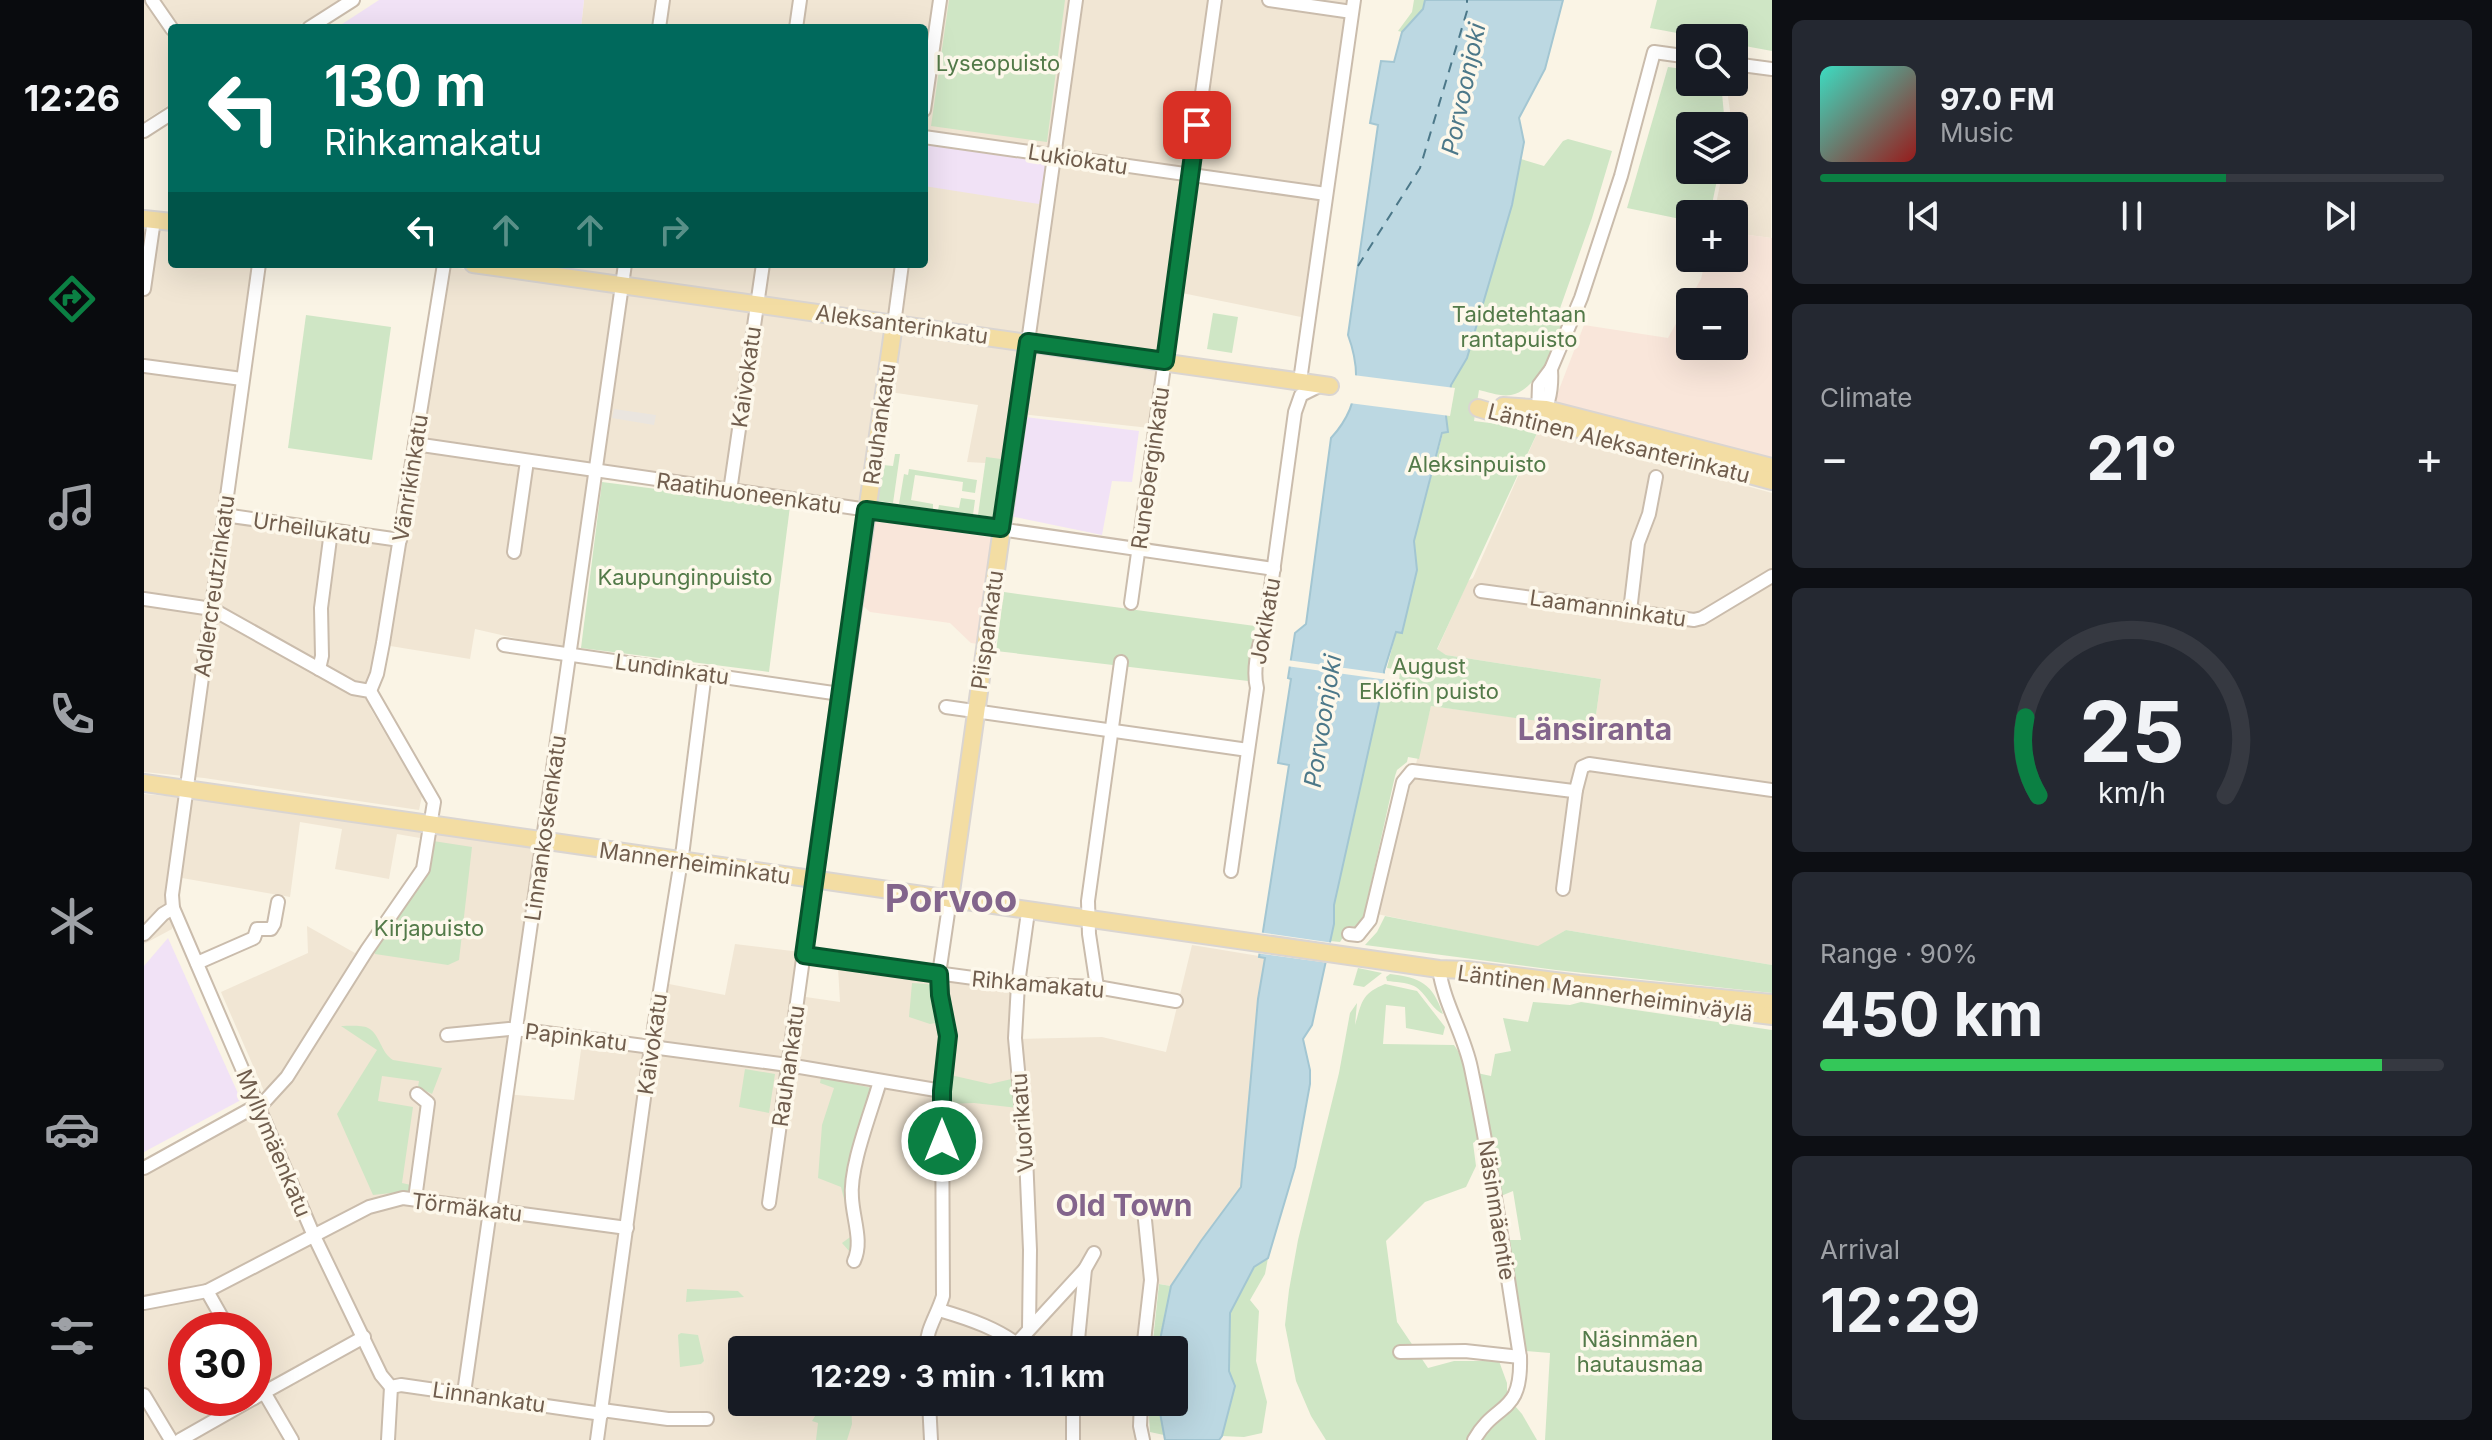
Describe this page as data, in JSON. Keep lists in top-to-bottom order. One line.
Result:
{"streets":{"main road":["Aleksanterinkatu","Rauhankatu","Läntinen Aleksanterinkatu","Piispankatu","Mannerheiminkatu","Läntinen Mannerheiminväylä"],"street":["Lukiokatu","Kaivokatu","Runeberginkatu","Vänrikinkatu","Raatihuoneenkatu","Urheilukatu","Adlercreutzinkatu","Laamanninkatu","Jokikatu","Lundinkatu","Linnankoskenkatu","Rihkamakatu","Papinkatu","Vuorikatu","Myllymäenkatu","Törmäkatu","Näsinmäentie","Linnankatu"]},"crossings":[["Lukiokatu","Runeberginkatu"],["Lukiokatu","Piispankatu"],["Aleksanterinkatu","Kaivokatu"],["Aleksanterinkatu","Rauhankatu"],["Aleksanterinkatu","Runeberginkatu"],["Aleksanterinkatu","Jokikatu"],["Aleksanterinkatu","Piispankatu"],["Aleksanterinkatu","Linnankoskenkatu"],["Kaivokatu","Raatihuoneenkatu"],["Kaivokatu","Lundinkatu"],["Kaivokatu","Mannerheiminkatu"],["Kaivokatu","Papinkatu"],["Kaivokatu","Törmäkatu"],["Kaivokatu","Linnankatu"],["Rauhankatu","Raatihuoneenkatu"],["Rauhankatu","Lundinkatu"],["Rauhankatu","Mannerheiminkatu"],["Rauhankatu","Rihkamakatu"],["Rauhankatu","Papinkatu"],["Runeberginkatu","Raatihuoneenkatu"],["Vänrikinkatu","Raatihuoneenkatu"],["Vänrikinkatu","Urheilukatu"],["Raatihuoneenkatu","Jokikatu"],["Raatihuoneenkatu","Piispankatu"],["Raatihuoneenkatu","Linnankoskenkatu"],["Urheilukatu","Adlercreutzinkatu"],["Adlercreutzinkatu","Mannerheiminkatu"],["Adlercreutzinkatu","Myllymäenkatu"],["Piispankatu","Mannerheiminkatu"],["Piispankatu","Rihkamakatu"],["Piispankatu","Papinkatu"],["Lundinkatu","Linnankoskenkatu"],["Linnankoskenkatu","Mannerheiminkatu"],["Linnankoskenkatu","Papinkatu"],["Linnankoskenkatu","Törmäkatu"],["Linnankoskenkatu","Linnankatu"],["Mannerheiminkatu","Läntinen Mannerheiminväylä"],["Rihkamakatu","Vuorikatu"],["Läntinen Mannerheiminväylä","Näsinmäentie"],["Myllymäenkatu","Törmäkatu"],["Myllymäenkatu","Linnankatu"]],"districts":["Länsiranta","Porvoo","Old Town"],"water":["Porvoonjoki"],"parks":["Lyseopuisto","Taidetehtaan rantapuisto","Aleksinpuisto","Kaupunginpuisto","August Eklöfin puisto","Kirjapuisto","Näsinmäen hautausmaa"],"page":{"tabs":"12:26","map_buttons":["+","−"],"turn":["130 m","Rihkamakatu"],"song":["97.0 FM","Music"],"tile":["Climate",["Range · 90%","450 km"],["Arrival","12:29"]],"heat":["−","21°","+"],"limit":"30","trip":"12:29 · 3 min · 1.1 km","gauge":["25","km/h"]}}
